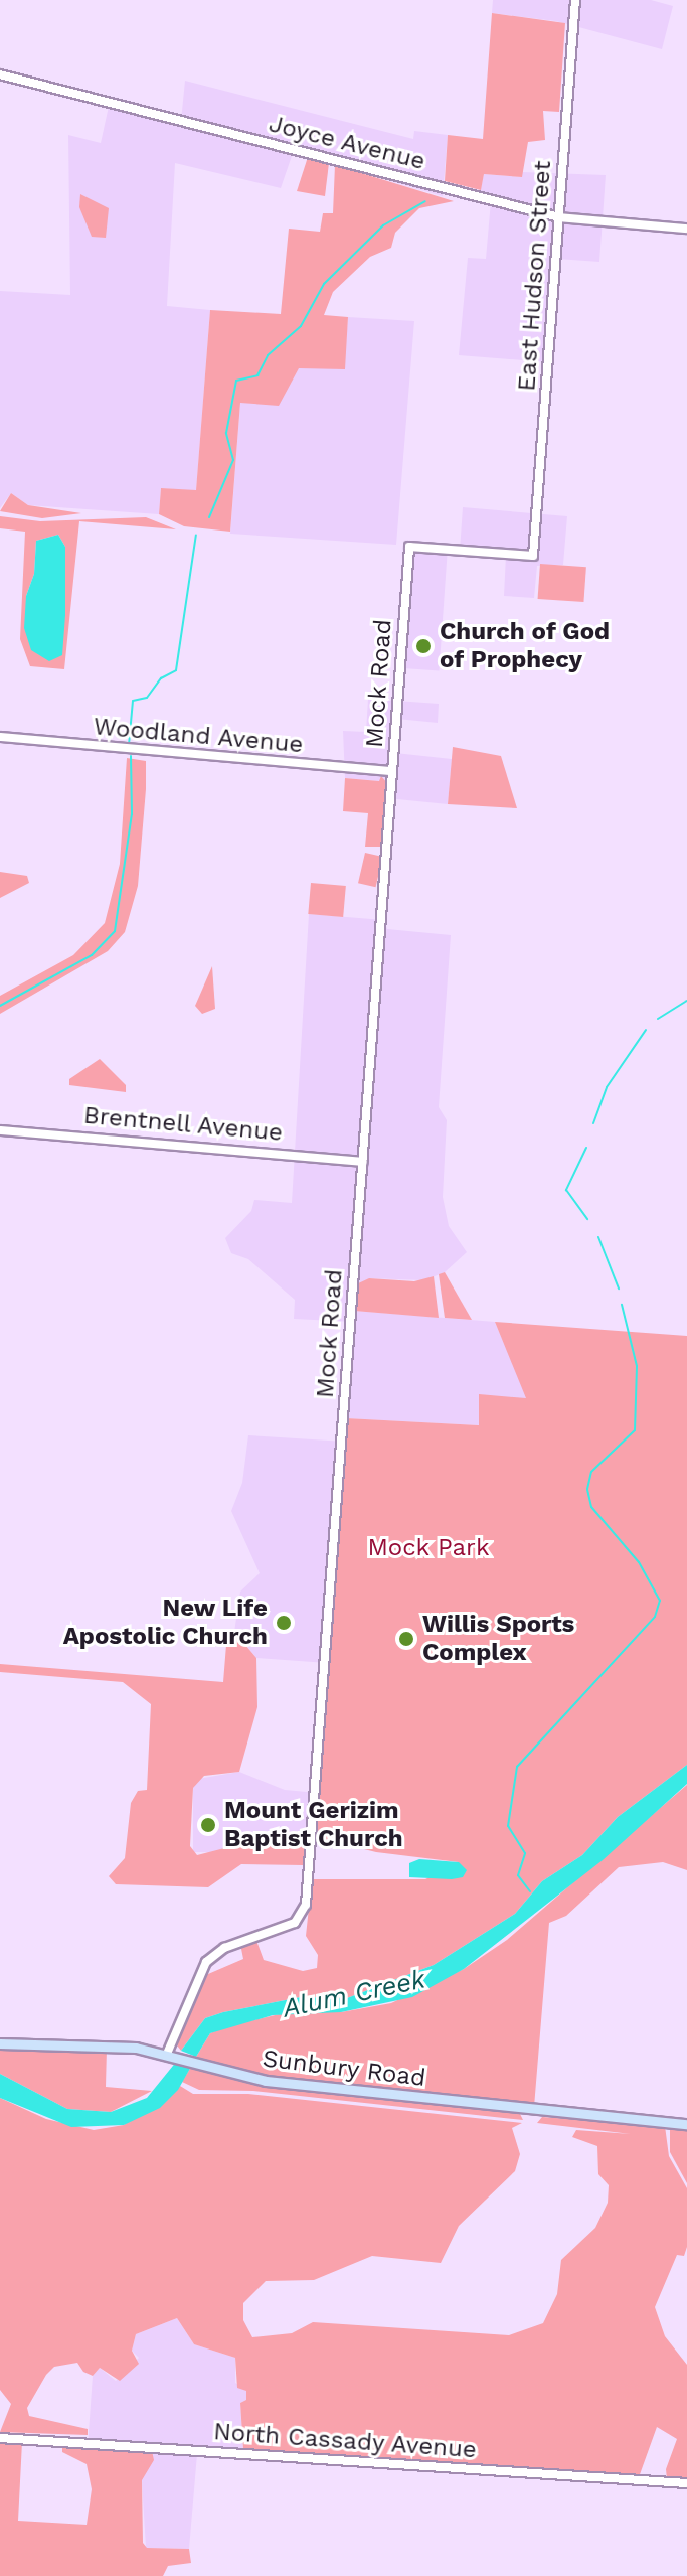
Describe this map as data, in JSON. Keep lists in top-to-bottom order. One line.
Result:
{"streets":{"main road":["Joyce Avenue","East Hudson Street","Mock Road","Woodland Avenue","Brentnell Avenue","Sunbury Road","North Cassady Avenue"]},"crossings":[["Joyce Avenue","East Hudson Street"],["East Hudson Street","Mock Road"],["Mock Road","Woodland Avenue"],["Mock Road","Brentnell Avenue"],["Mock Road","Sunbury Road"]],"water":["Alum Creek"],"parks":["Mock Park"],"places":["Church of God of Prophecy","New Life Apostolic Church","Willis Sports Complex","Mount Gerizim Baptist Church"]}
